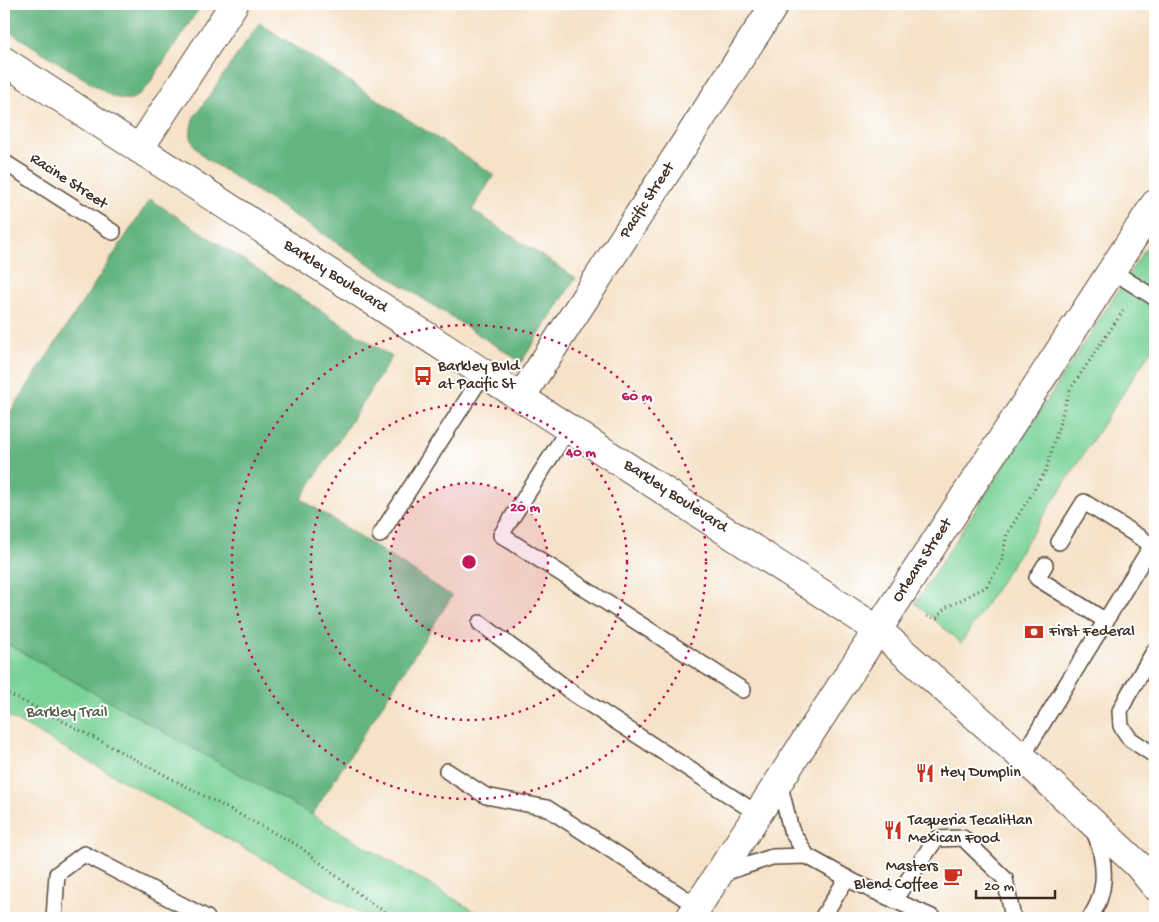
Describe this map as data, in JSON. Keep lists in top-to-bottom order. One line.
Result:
{"streets":{"main road":["Pacific Street","Barkley Boulevard","Orleans Street"],"lane":["Racine Street"]},"crossings":[["Pacific Street","Barkley Boulevard"],["Barkley Boulevard","Orleans Street"]],"parks":["Barkley Trail"],"places":{"bus stop":["Barkley Bvld at Pacific St"],"bank":["First Federal"],"restaurant":["Hey Dumplin","Taqueria Tecalitlan Mexican Food"],"cafe":["Masters Blend Coffee"]},"scale_bar":"20 m","rings":["60 m","40 m","20 m"]}
